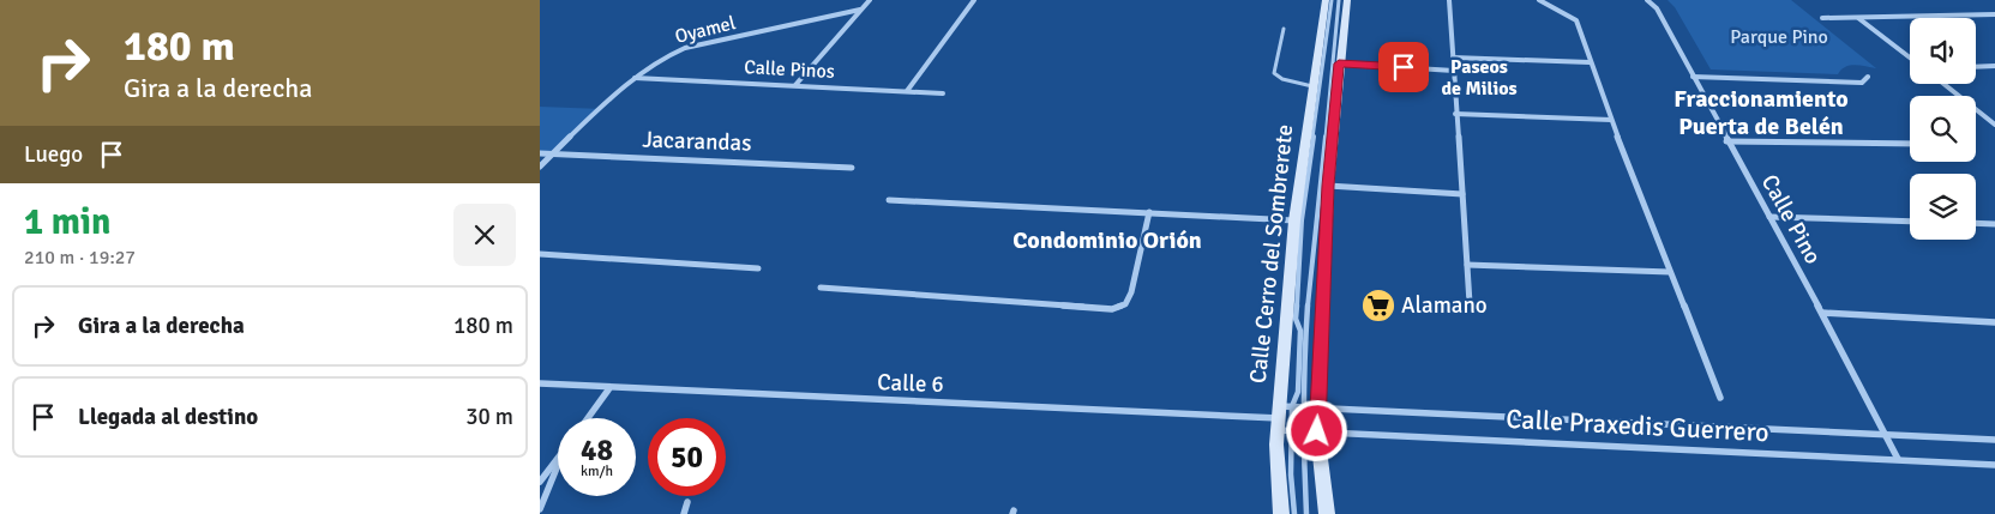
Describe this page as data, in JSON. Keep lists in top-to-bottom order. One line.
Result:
{"streets":{"main road":["Calle Cerro del Sombrerete"],"street":["Oyamel","Calle Pinos","Jacarandas","Calle Pino","Calle 6","Calle Praxedis Guerrero"]},"crossings":[["Oyamel","Calle Pinos"],["Oyamel","Jacarandas"],["Calle Pino","Calle Praxedis Guerrero"],["Calle Cerro del Sombrerete","Calle 6"],["Calle Cerro del Sombrerete","Calle Praxedis Guerrero"],["Calle 6","Calle Praxedis Guerrero"]],"districts":["Paseos de Milios","Fraccionamiento Puerta de Belén","Condominio Orión"],"parks":["Parque Pino"],"places":{"supermarket":["Alamano"]},"page":{"turn":["180 m","Gira a la derecha"],"then":"Luego","heading":["1 min","210 m · 19:27"],"list":[{"name":"Gira a la derecha","value":"180 m"},{"name":"Llegada al destino","value":"30 m"}],"speed":"48 km/h","limit":"50"}}
